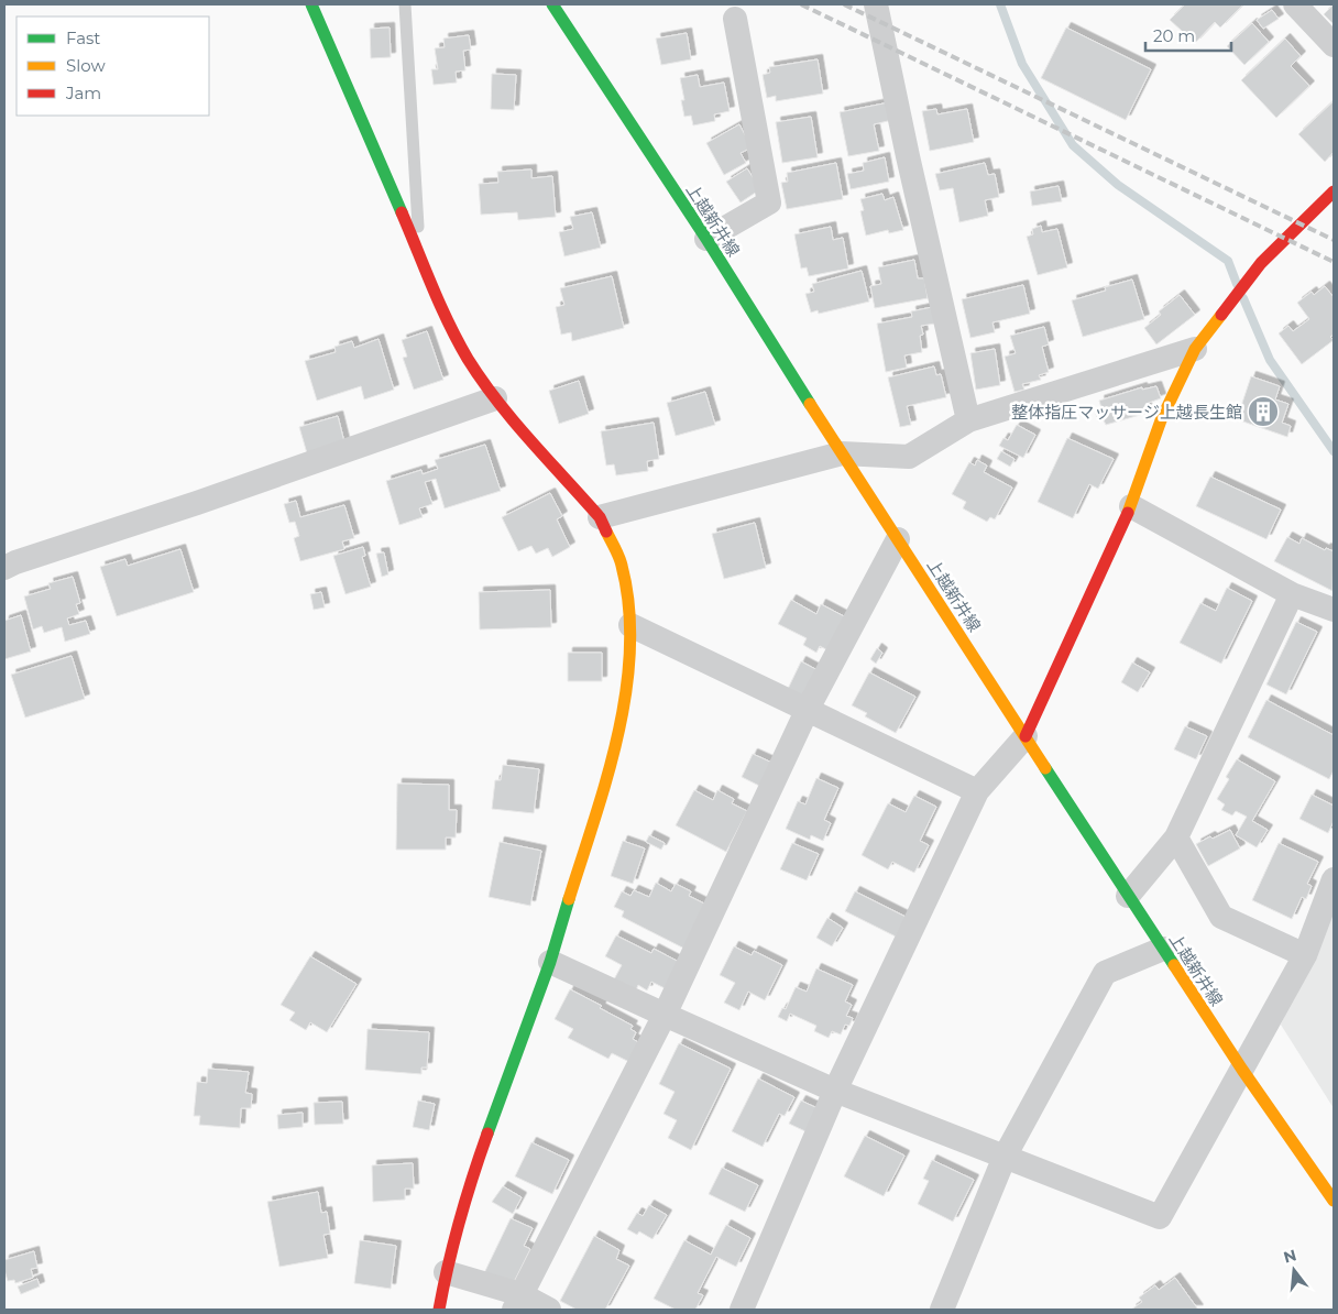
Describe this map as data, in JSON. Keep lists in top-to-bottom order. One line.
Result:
{"streets":{"street":["上越新井線"]},"places":{"building":["整体指圧マッサージ上越長生館"]},"legend":["Fast","Slow","Jam"],"scale_bar":"20 m","north":"top"}
